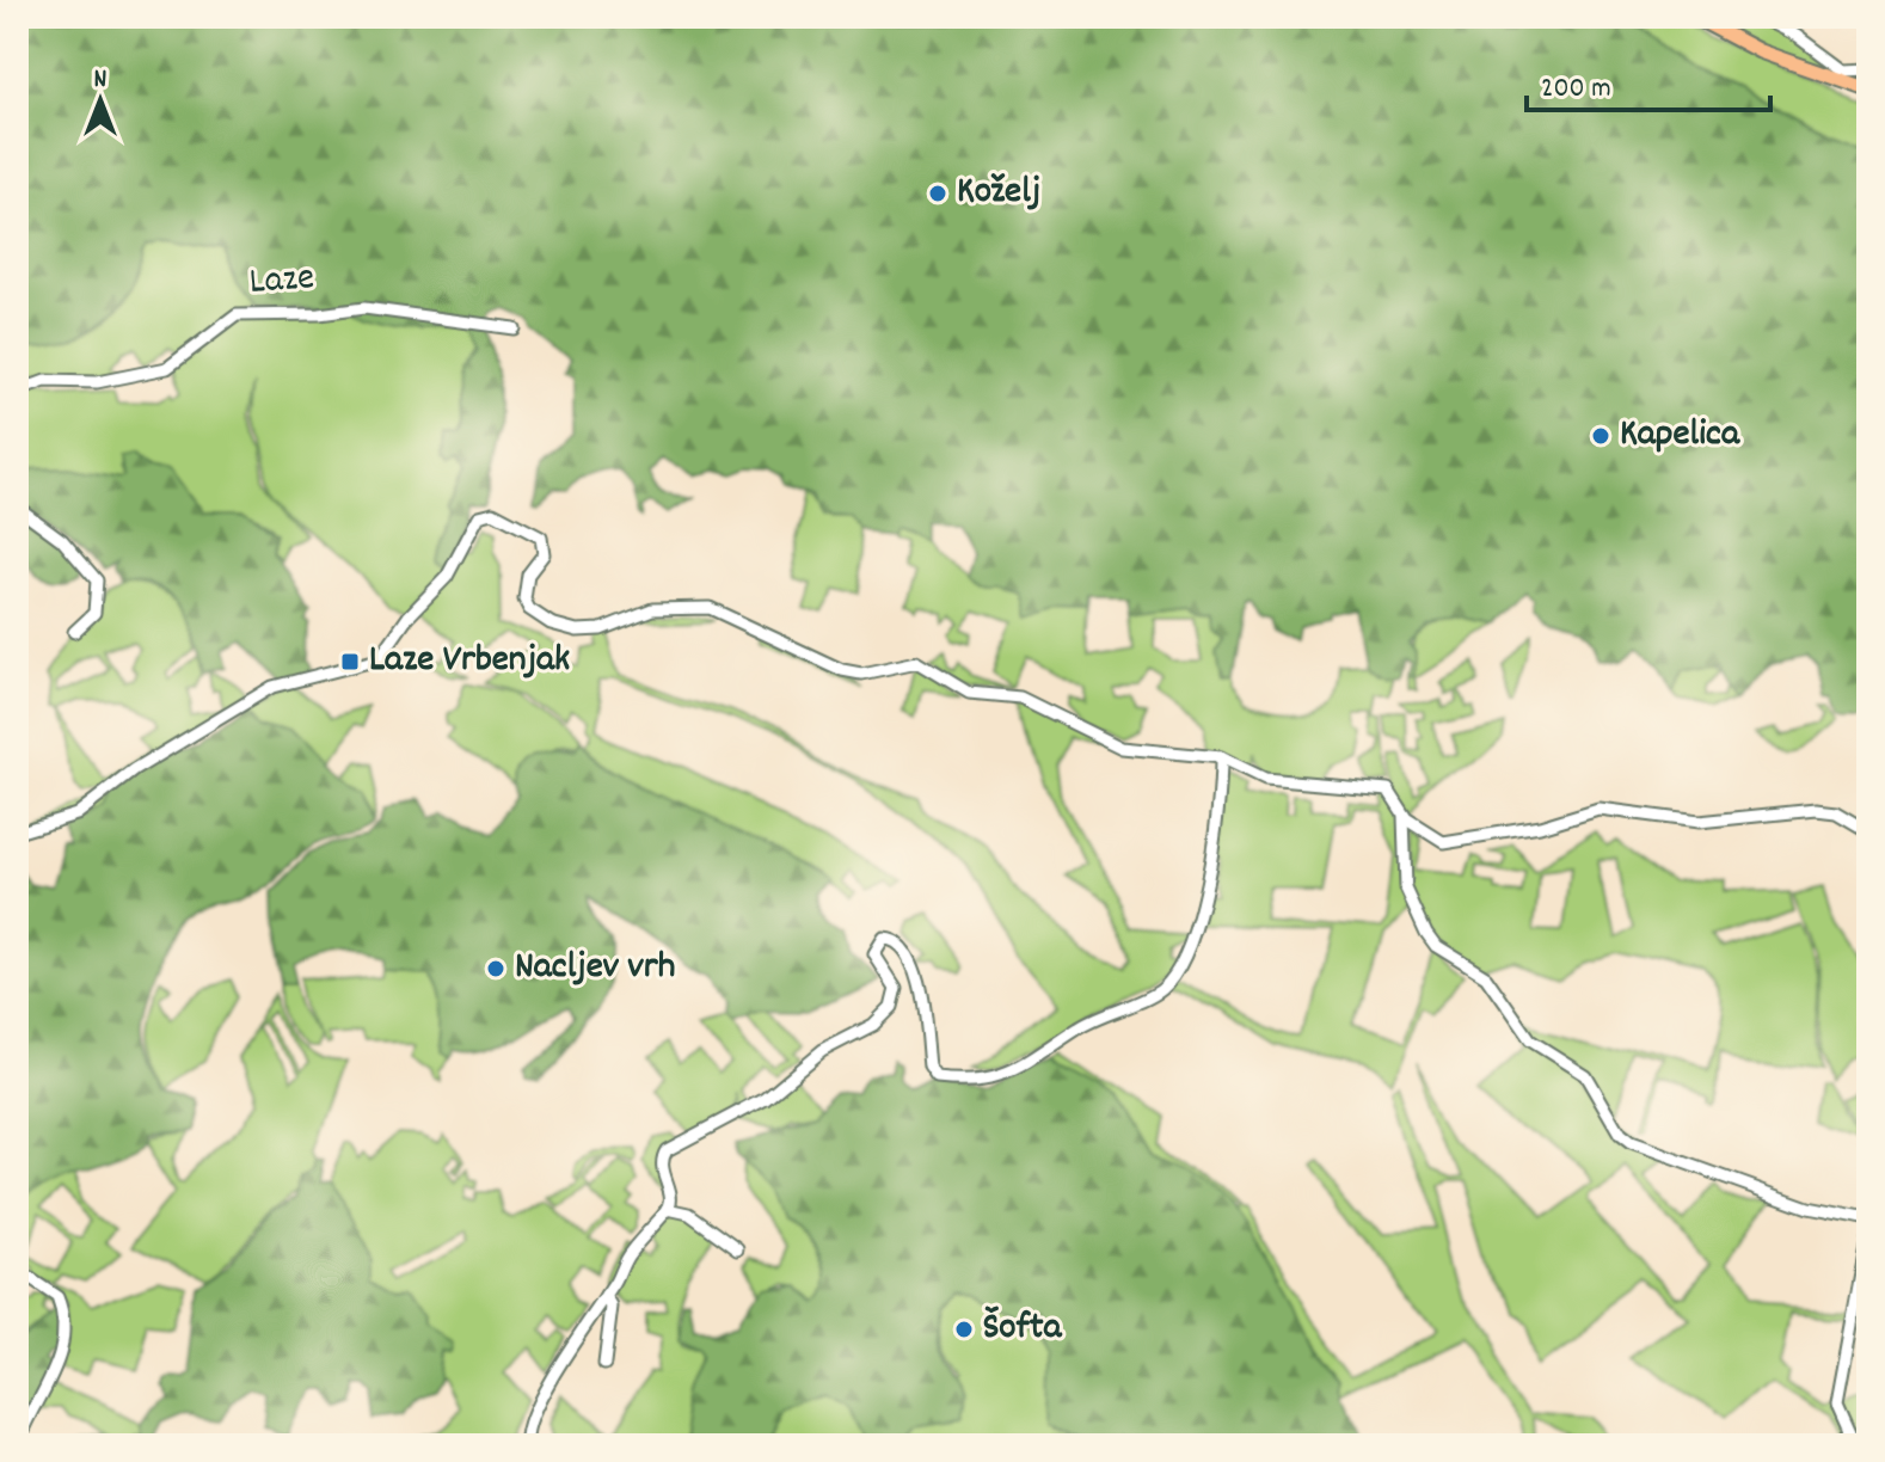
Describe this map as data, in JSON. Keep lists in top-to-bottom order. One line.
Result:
{"streets":{"street":["Laze"]},"places":{"other":["Koželj","Kapelica","Nacljev vrh","Šofta"],"transit":["Laze Vrbenjak"]},"scale_bar":"200 m","north":"top"}
